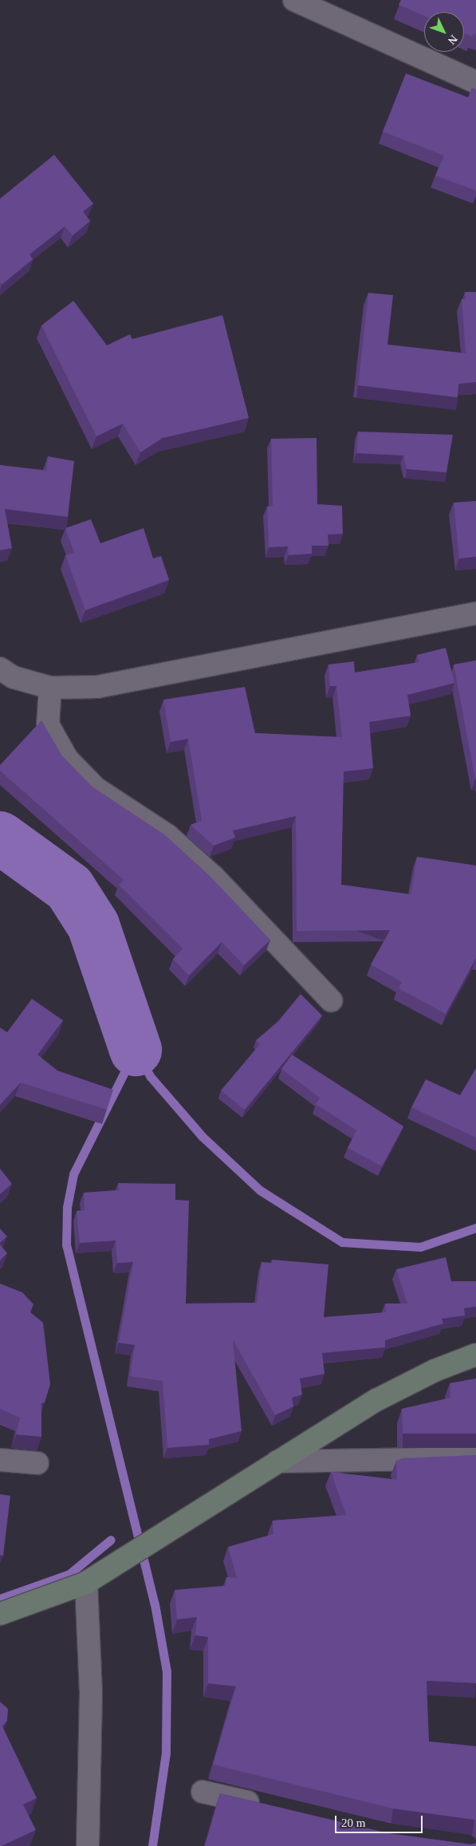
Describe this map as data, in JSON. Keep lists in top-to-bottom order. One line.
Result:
{"scale_bar":"20 m","north":"bottom right"}
